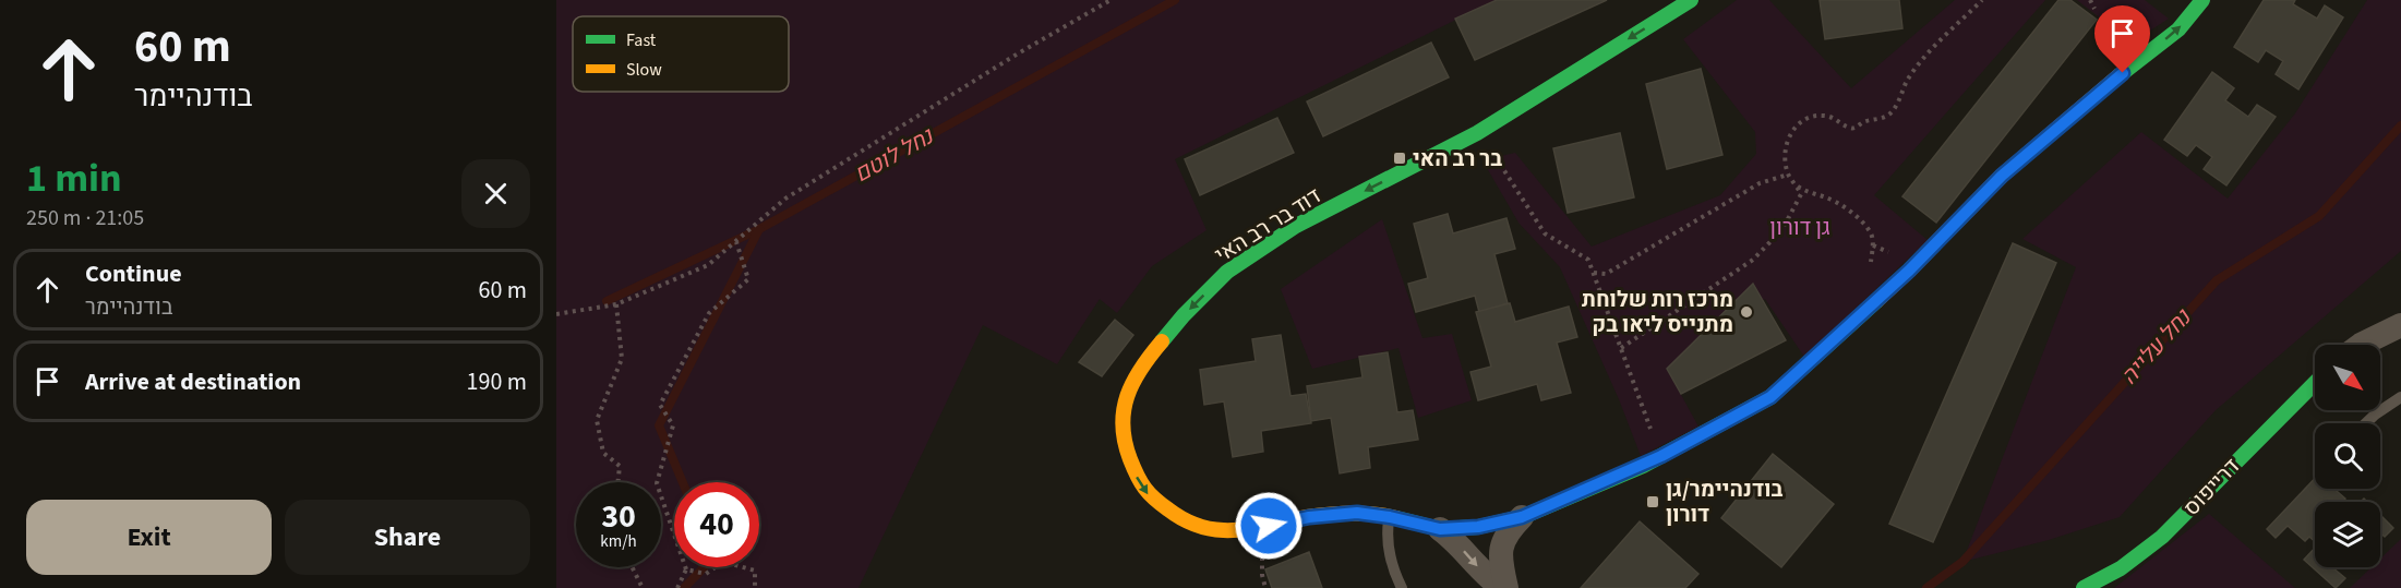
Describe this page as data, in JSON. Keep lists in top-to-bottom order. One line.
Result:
{"streets":{"street":["דוד בר רב האי","דרייפוס"]},"water":["נחל לוטם","נחל עלייה"],"parks":["גן דורון"],"places":{"transit":["בר רב האי","בודנהיימר/גן דורון"],"other":["מרכז רות שלוחת מתנייס ליאו בק"]},"legend":["Fast","Slow"],"north":"bottom right","page":{"turn":["60 m","בודנהיימר"],"heading":["1 min","250 m · 21:05"],"list":[{"name":"Continue","note":"בודנהיימר","value":"60 m"},{"name":"Arrive at destination","value":"190 m"}],"speed":"30 km/h","limit":"40","buttons":["Exit","Share"]}}
